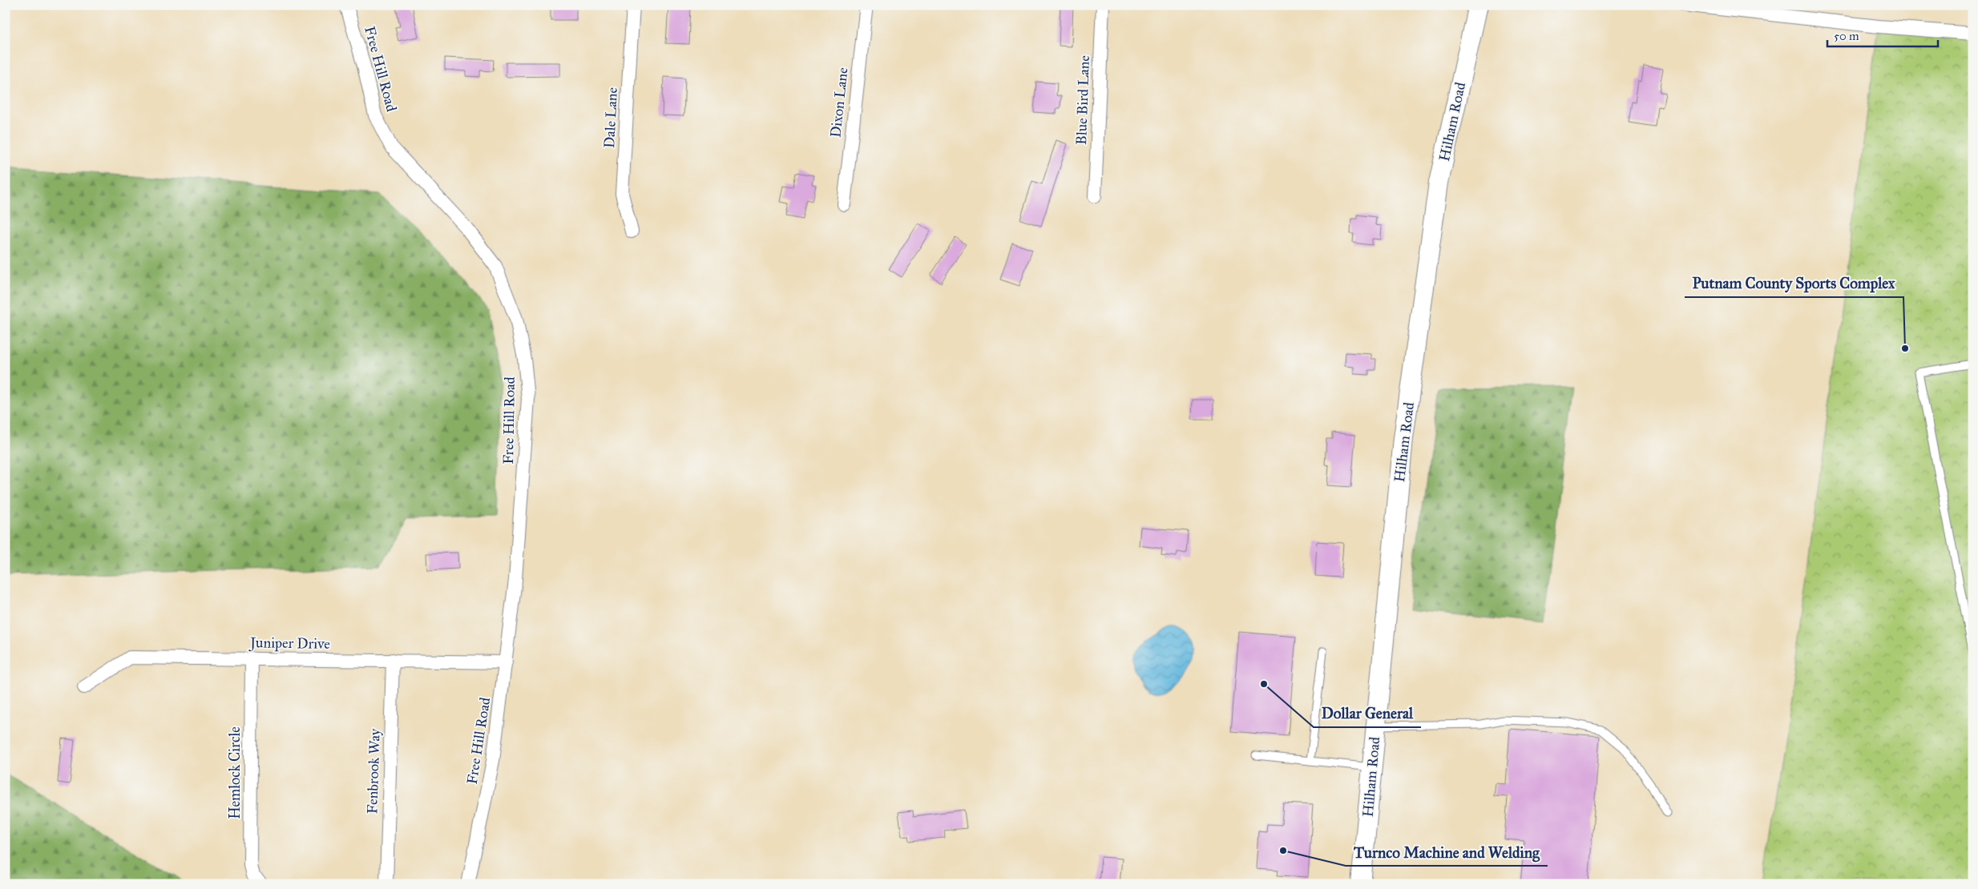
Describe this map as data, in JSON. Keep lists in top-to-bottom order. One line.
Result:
{"streets":{"main road":["Hilham Road"],"street":["Free Hill Road","Blue Bird Lane","Dixon Lane","Dale Lane","Juniper Drive","Fenbrook Way","Hemlock Circle"]},"crossings":[["Free Hill Road","Juniper Drive"],["Juniper Drive","Fenbrook Way"],["Juniper Drive","Hemlock Circle"]],"places":["Putnam County Sports Complex","Dollar General","Turnco Machine and Welding"],"scale_bar":"50 m"}
